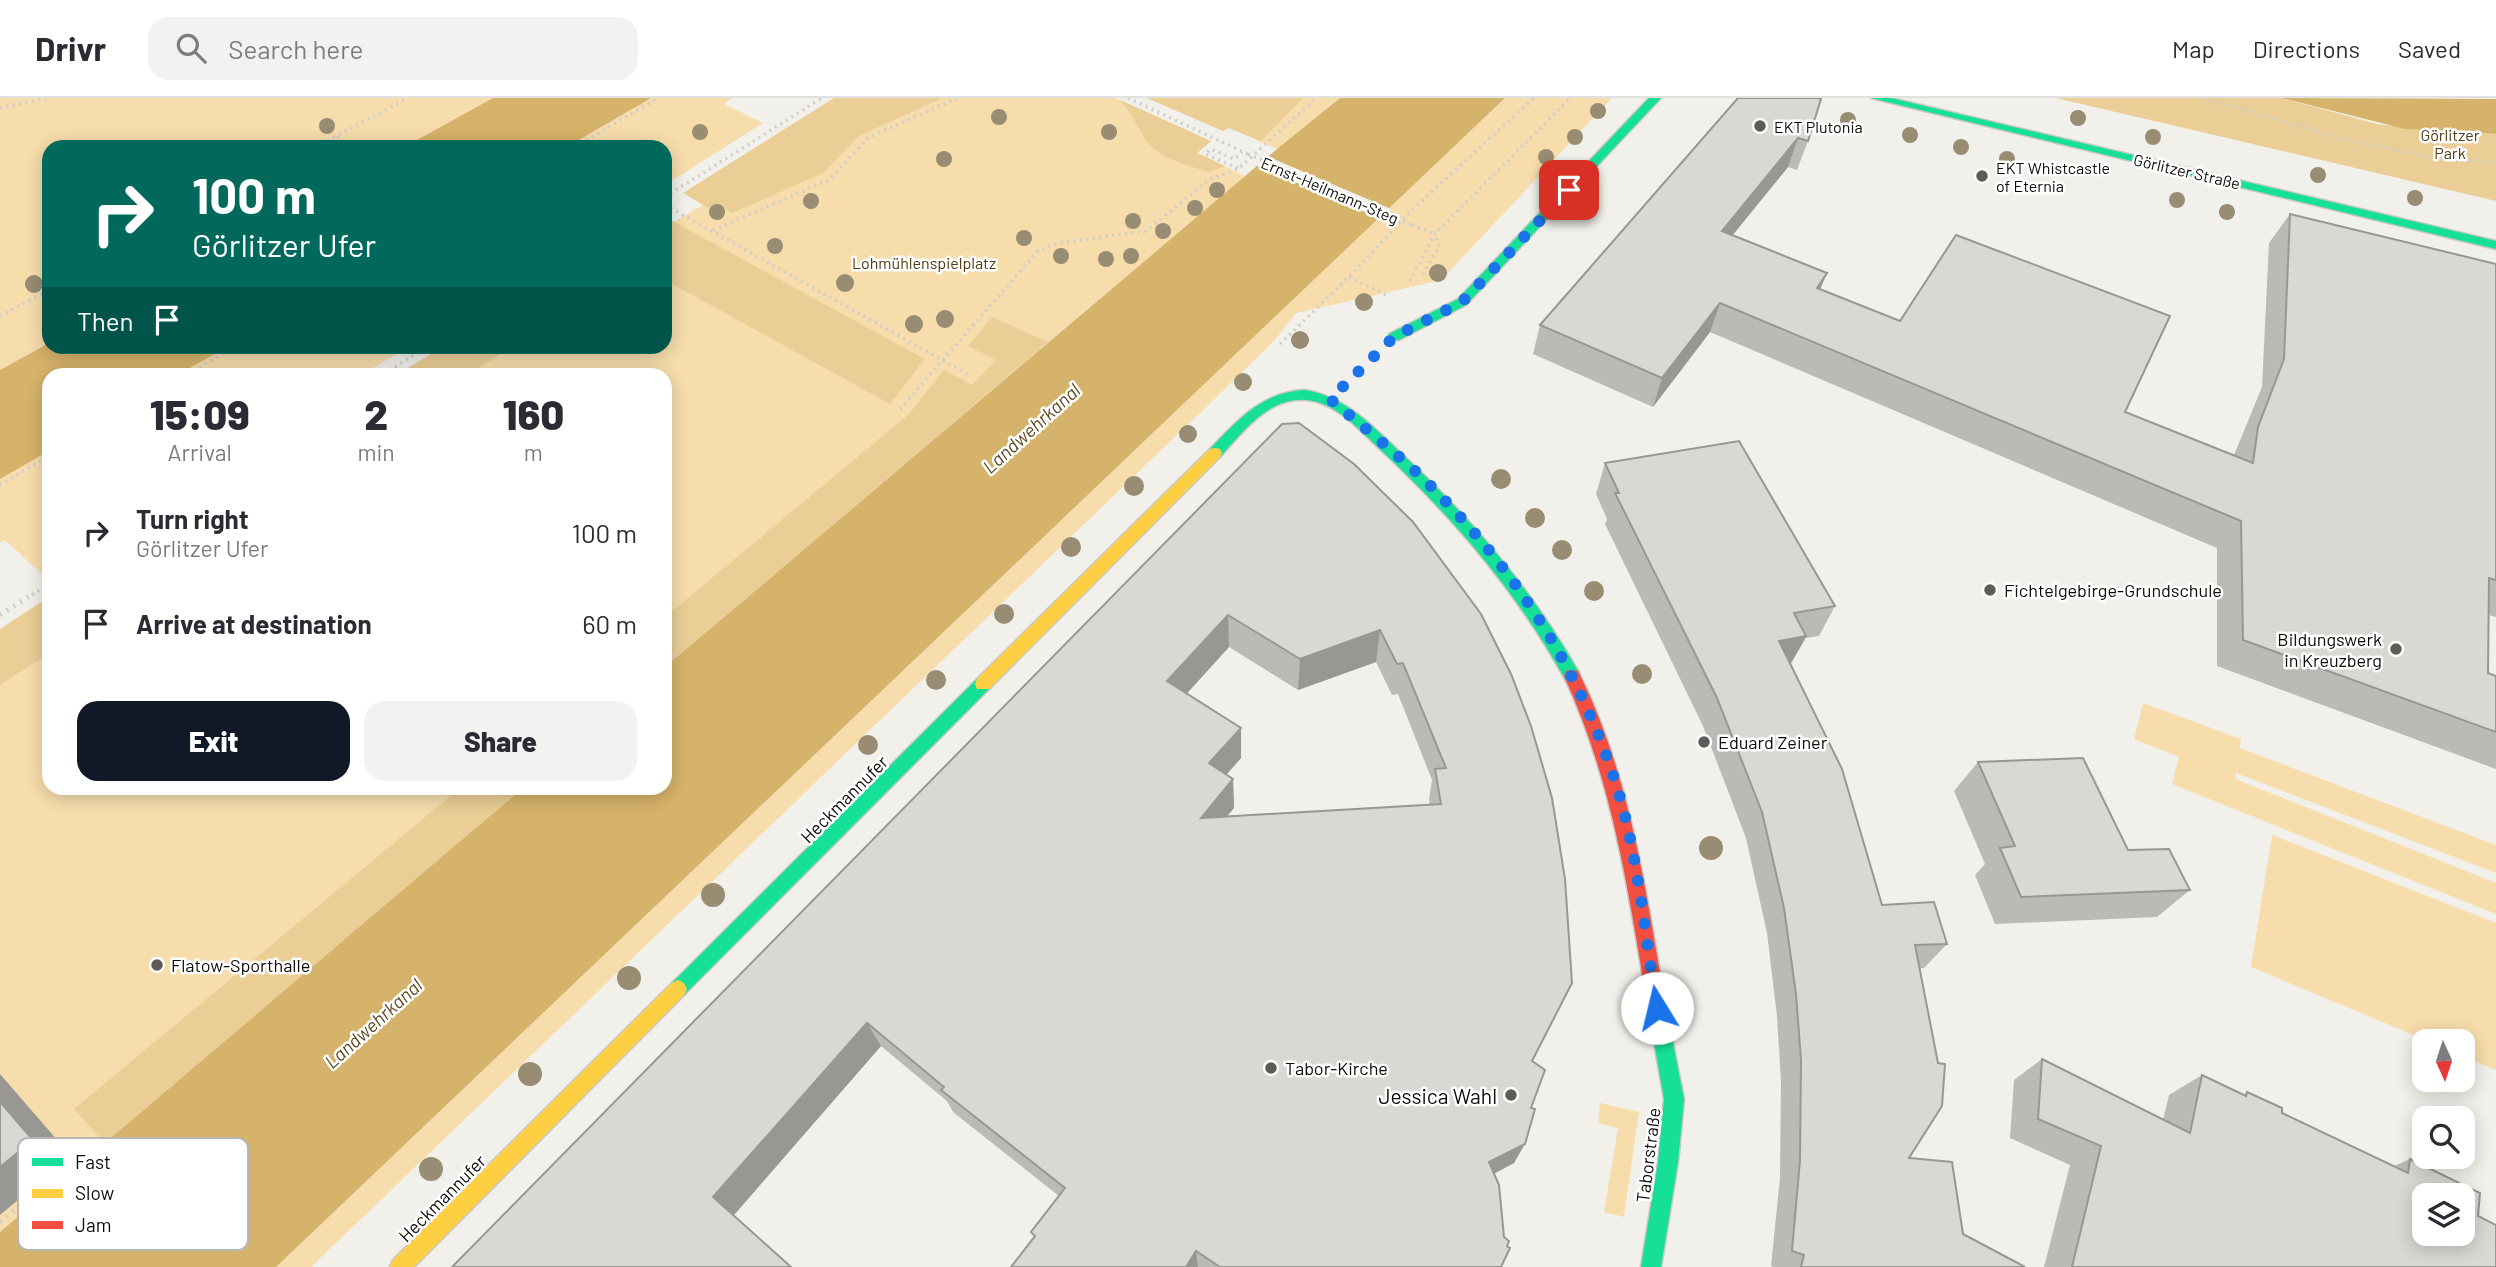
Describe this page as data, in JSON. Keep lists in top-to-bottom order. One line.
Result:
{"streets":{"street":["Görlitzer Straße","Heckmannufer","Taborstraße"],"path":["Ernst-Heilmann-Steg"]},"crossings":[["Heckmannufer","Taborstraße"]],"water":["Landwehrkanal"],"parks":["Görlitzer Park","Lohmühlenspielplatz"],"places":["EKT Plutonia","EKT Whistcastle of Eternia","Fichtelgebirge-Grundschule","Bildungswerk in Kreuzberg","Eduard Zeiner","Flatow-Sporthalle","Tabor-Kirche","Jessica Wahl"],"legend":["Fast","Slow","Jam"],"north":"bottom","page":{"header":"Drivr","search":"Search here","nav":["Map","Directions","Saved"],"turn":["100 m","Görlitzer Ufer"],"then":"Then","eta":["15:09","Arrival","2","min","160","m"],"list":[{"name":"Turn right","note":"Görlitzer Ufer","value":"100 m"},{"name":"Arrive at destination","value":"60 m"}],"buttons":["Exit","Share"]}}
